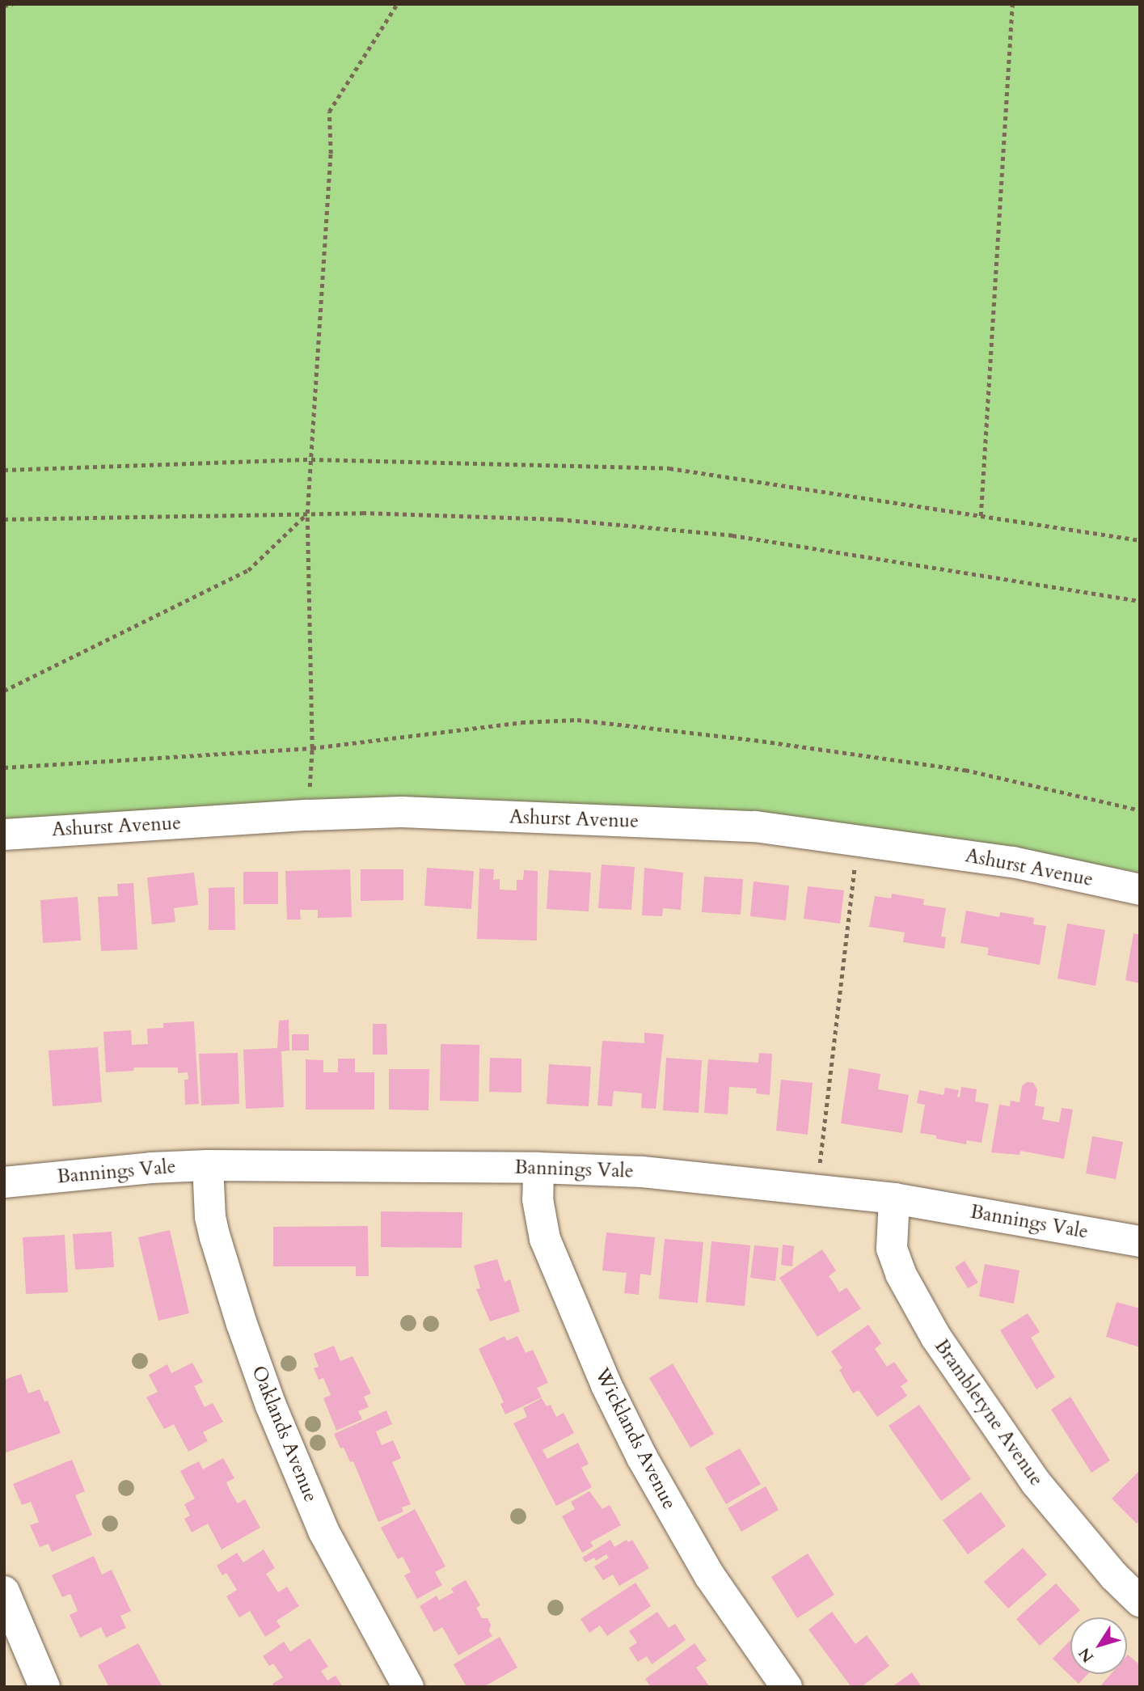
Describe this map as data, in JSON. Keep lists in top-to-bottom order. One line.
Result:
{"streets":{"street":["Ashurst Avenue","Bannings Vale","Brambletyne Avenue","Oaklands Avenue","Wicklands Avenue"]},"crossings":[["Bannings Vale","Brambletyne Avenue"],["Bannings Vale","Oaklands Avenue"],["Bannings Vale","Wicklands Avenue"]],"north":"bottom left"}
